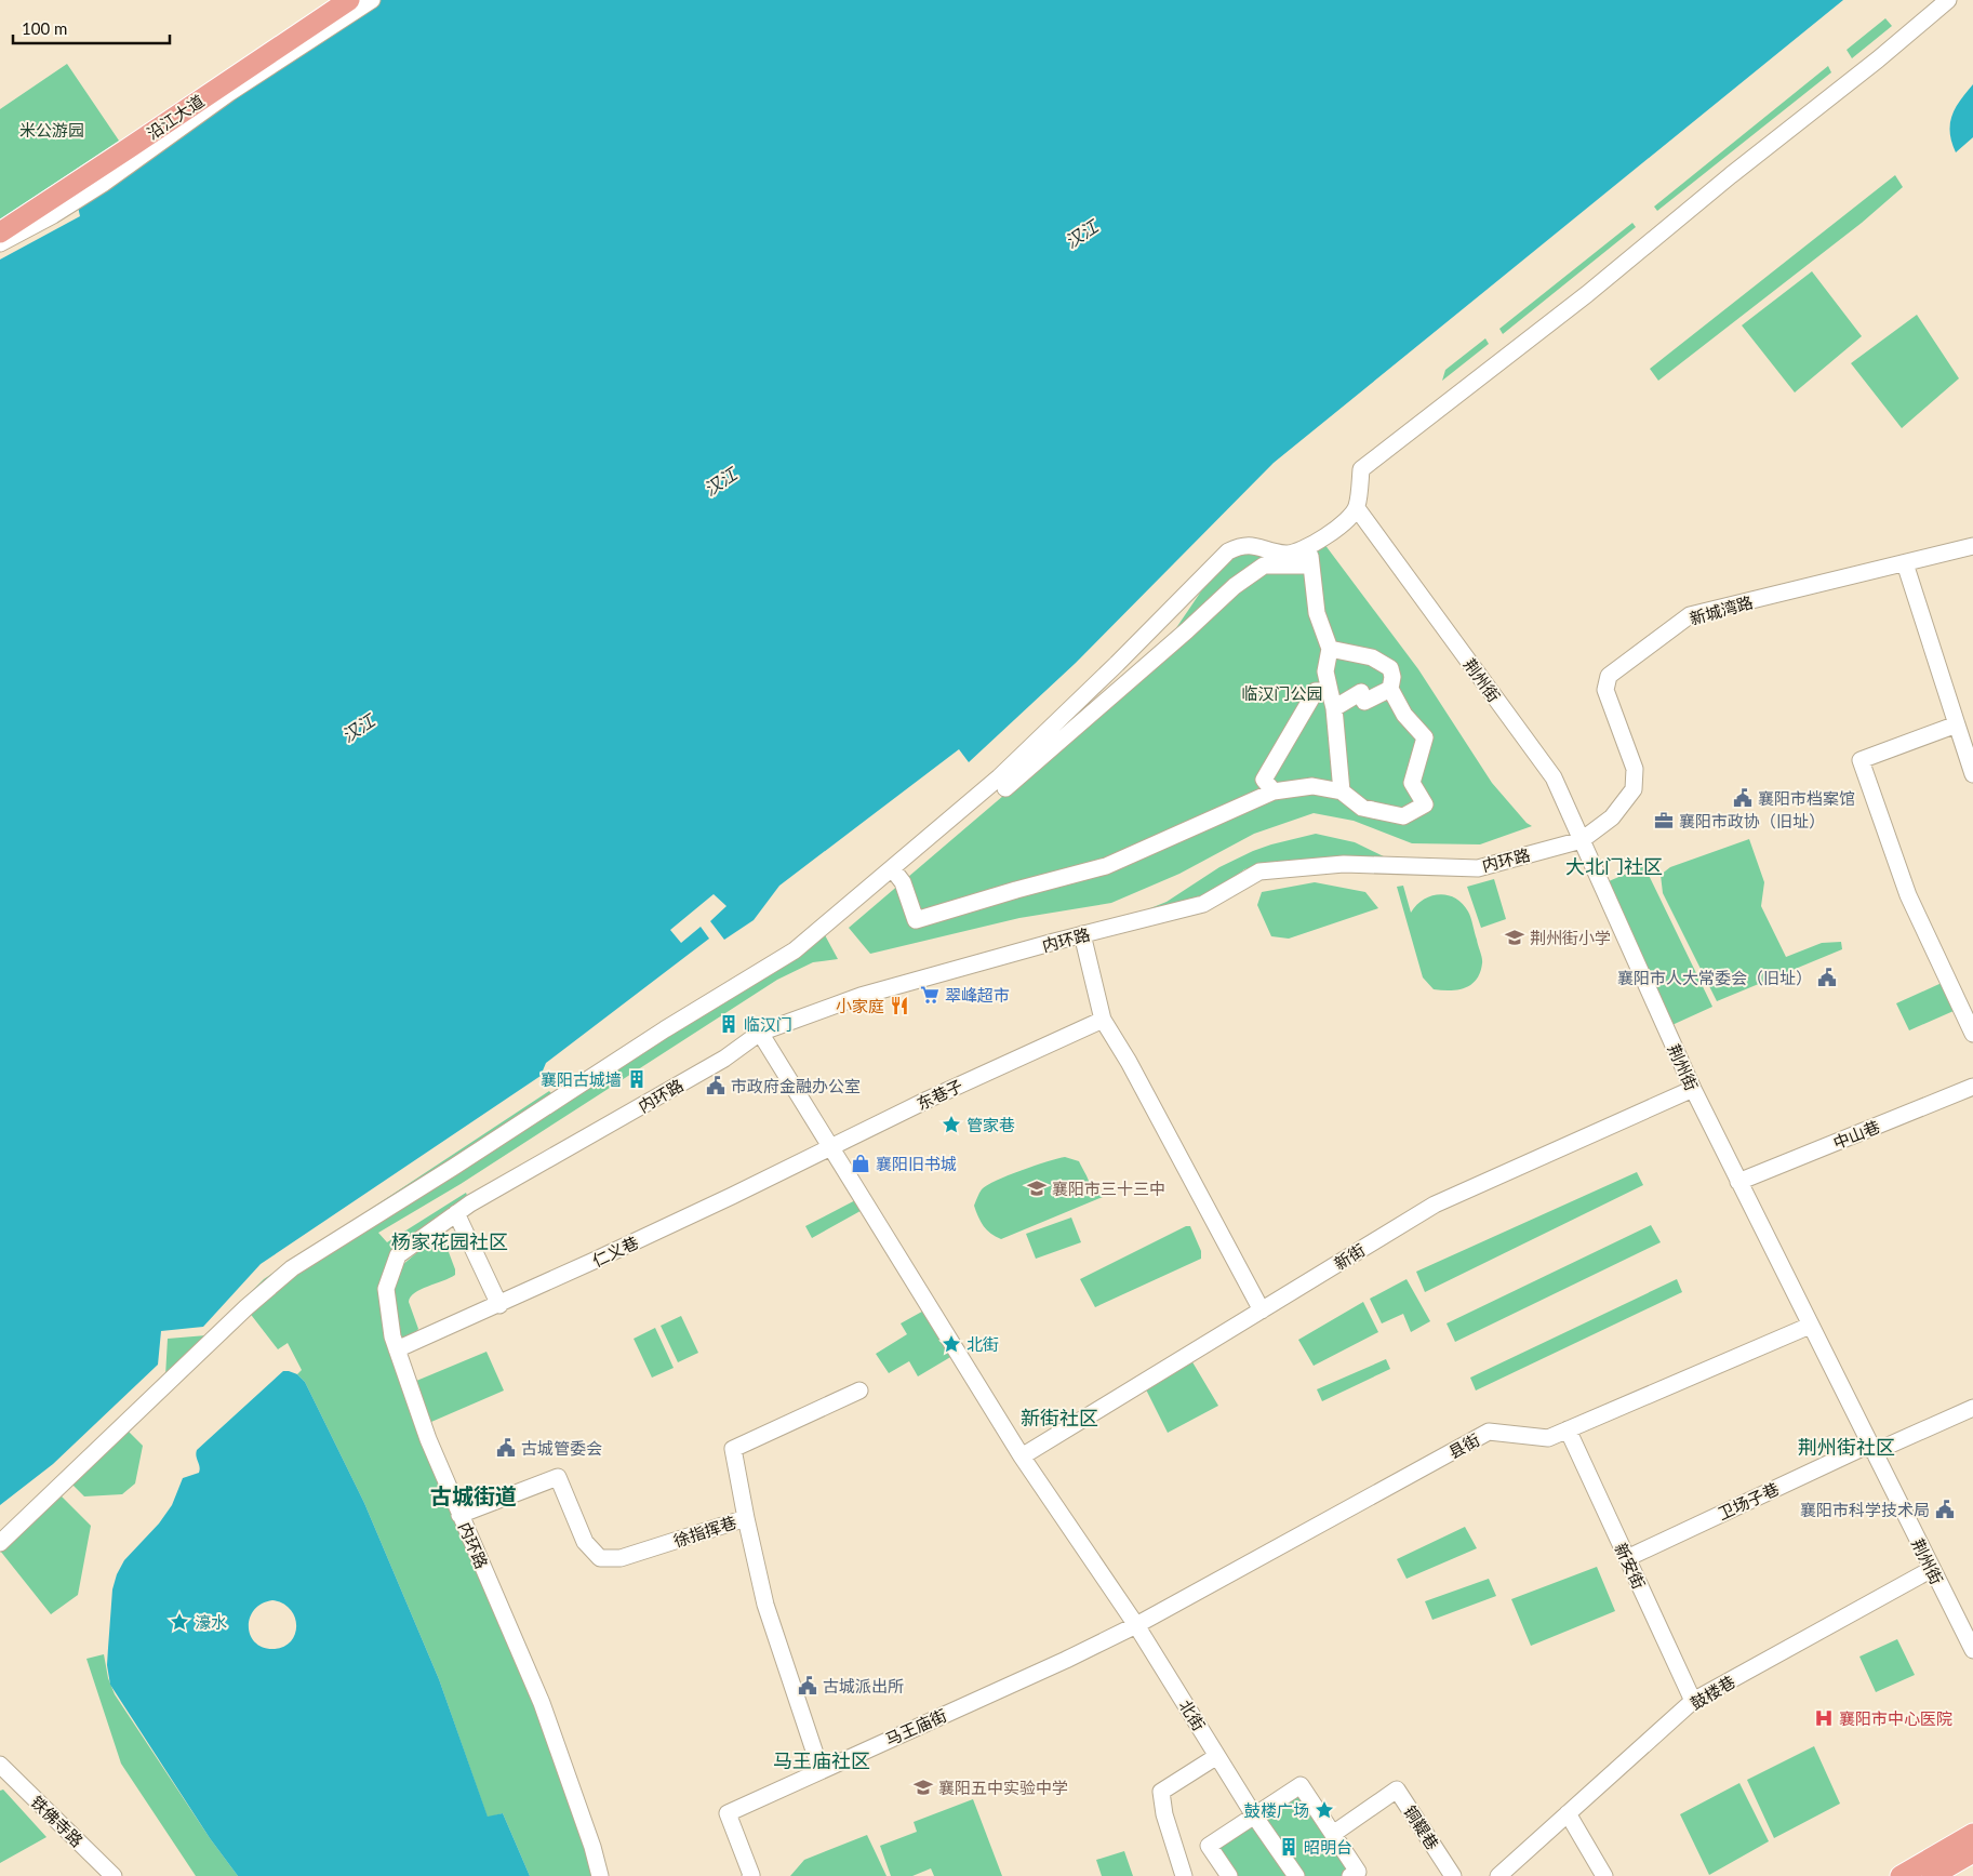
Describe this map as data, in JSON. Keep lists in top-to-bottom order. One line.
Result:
{"streets":{"main road":["沿江大道"],"street":["新城湾路","荆州街","内环路","东巷子","中山巷","仁义巷","新街","县街","卫场子巷","徐指挥巷","新安街","鼓楼巷","北街","马王庙街","铁佛寺路","铜鞮巷"]},"crossings":[["新城湾路","荆州街"],["新城湾路","内环路"],["荆州街","内环路"],["荆州街","中山巷"],["荆州街","新街"],["荆州街","县街"],["荆州街","卫场子巷"],["荆州街","鼓楼巷"],["内环路","仁义巷"],["内环路","徐指挥巷"],["内环路","北街"],["东巷子","仁义巷"],["东巷子","北街"],["仁义巷","北街"],["新街","北街"],["县街","新安街"],["县街","北街"],["县街","马王庙街"],["卫场子巷","新安街"],["徐指挥巷","马王庙街"],["新安街","鼓楼巷"],["北街","马王庙街"]],"districts":["大北门社区","杨家花园社区","新街社区","荆州街社区","古城街道","马王庙社区"],"water":["汉江"],"parks":["米公游园","临汉门公园"],"places":{"public building":["襄阳市档案馆","襄阳市人大常委会（旧址）","市政府金融办公室","古城管委会","襄阳市科学技术局","古城派出所"],"office":["襄阳市政协（旧址）"],"school or university":["荆州街小学","襄阳市三十三中","襄阳五中实验中学"],"supermarket":["翠峰超市"],"restaurant":["小家庭"],"building":["临汉门","襄阳古城墙","昭明台"],"place":["管家巷","北街","濠水","鼓楼广场"],"shop":["襄阳旧书城"],"hospital":["襄阳市中心医院"]},"scale_bar":"100 m"}
